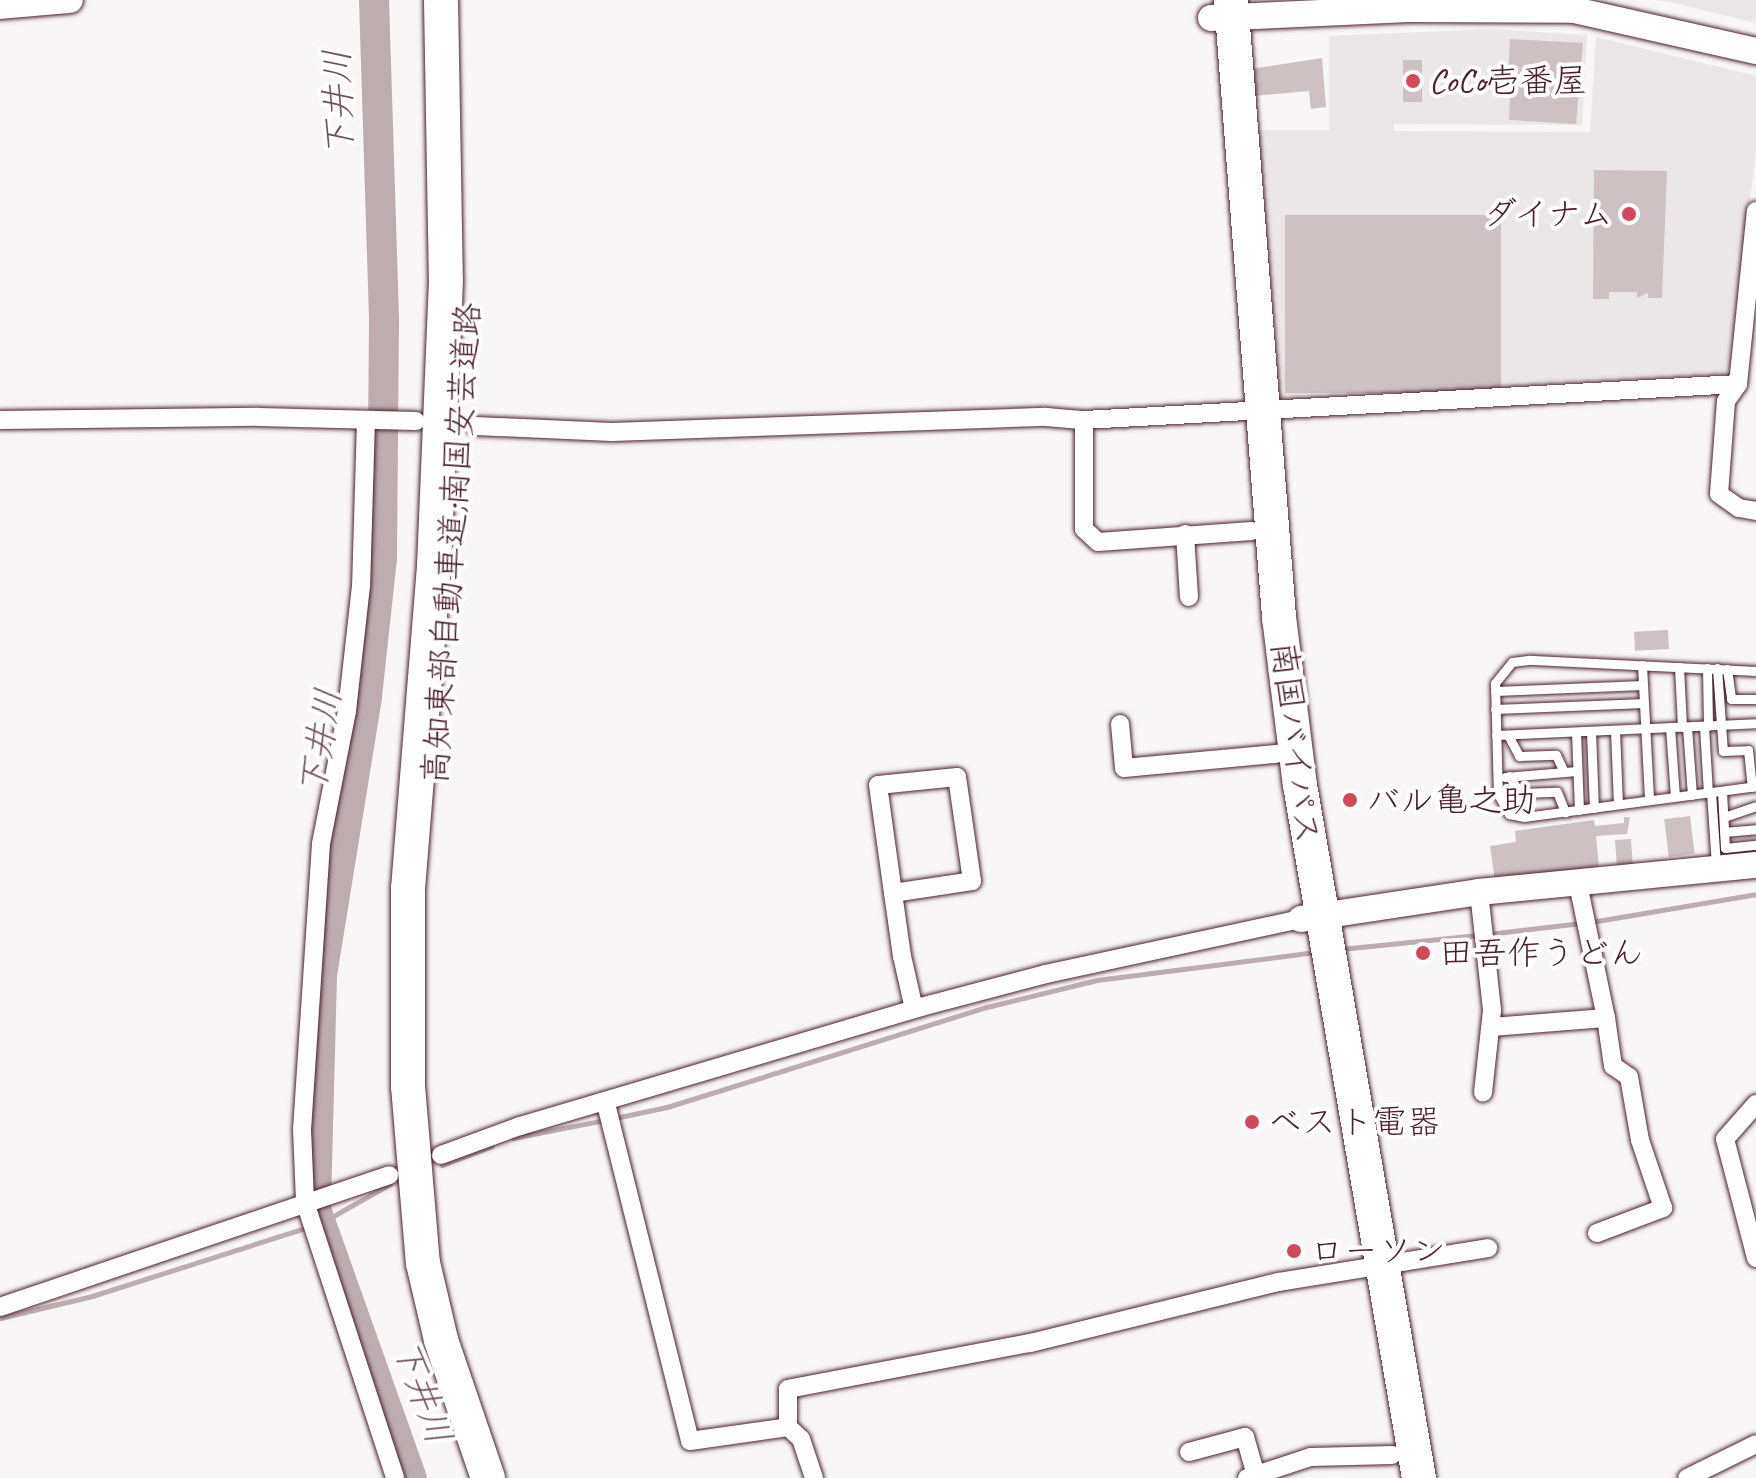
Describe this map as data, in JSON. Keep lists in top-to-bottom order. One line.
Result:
{"streets":{"highway":["高知東部自動車道;南国安芸道路","南国バイパス"]},"water":["下井川"],"places":["CoCo壱番屋","ダイナム","バル亀之助","田吾作うどん","ベスト電器","ローソン"]}
